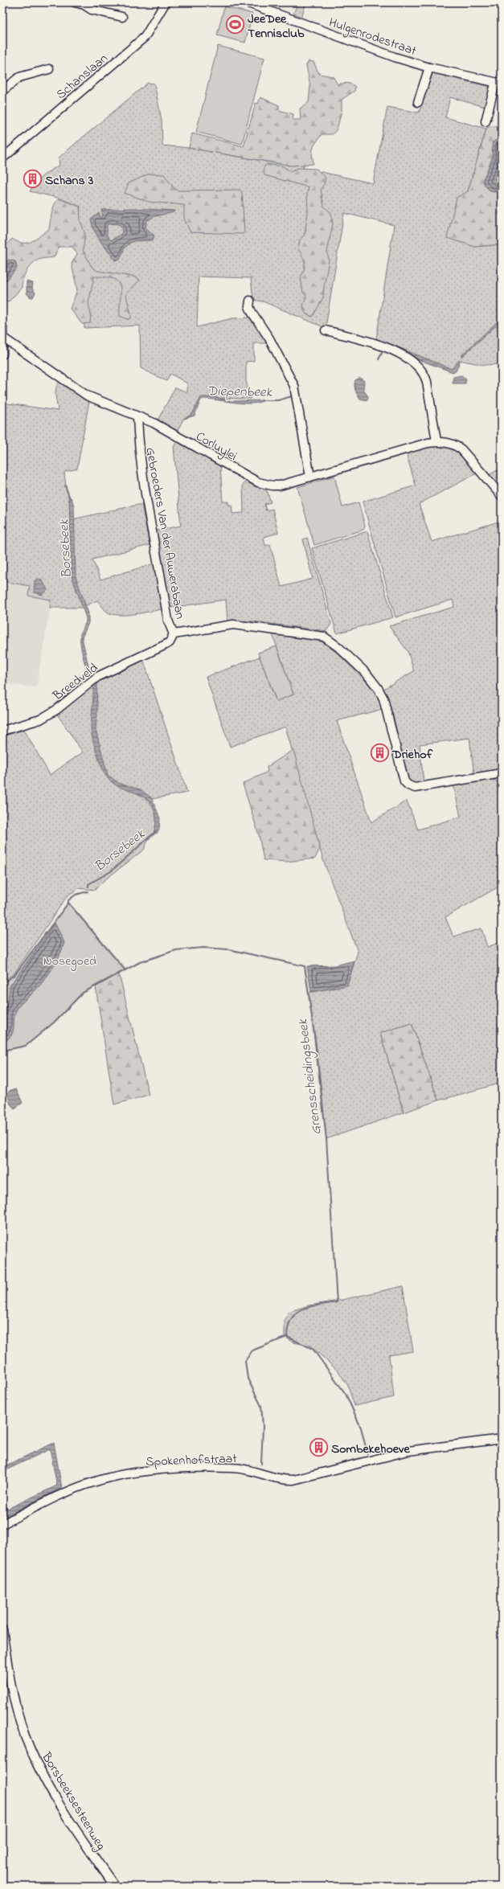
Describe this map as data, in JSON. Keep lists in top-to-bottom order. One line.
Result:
{"streets":{"street":["Hulgenrodestraat","Schanslaan","Corluylei","Gebroeders Van der Auwerabaan","Breedveld","Spokenhofstraat","Borsbeeksesteenweg"]},"crossings":[["Corluylei","Gebroeders Van der Auwerabaan"],["Gebroeders Van der Auwerabaan","Breedveld"]],"water":["Diepenbeek","Borsebeek","Grensscheidingsbeek"],"parks":["Nosegoed"],"places":{"sports":["JeeDee Tennisclub"],"building":["Schans 3","Driehof","Sombekehoeve"]}}
